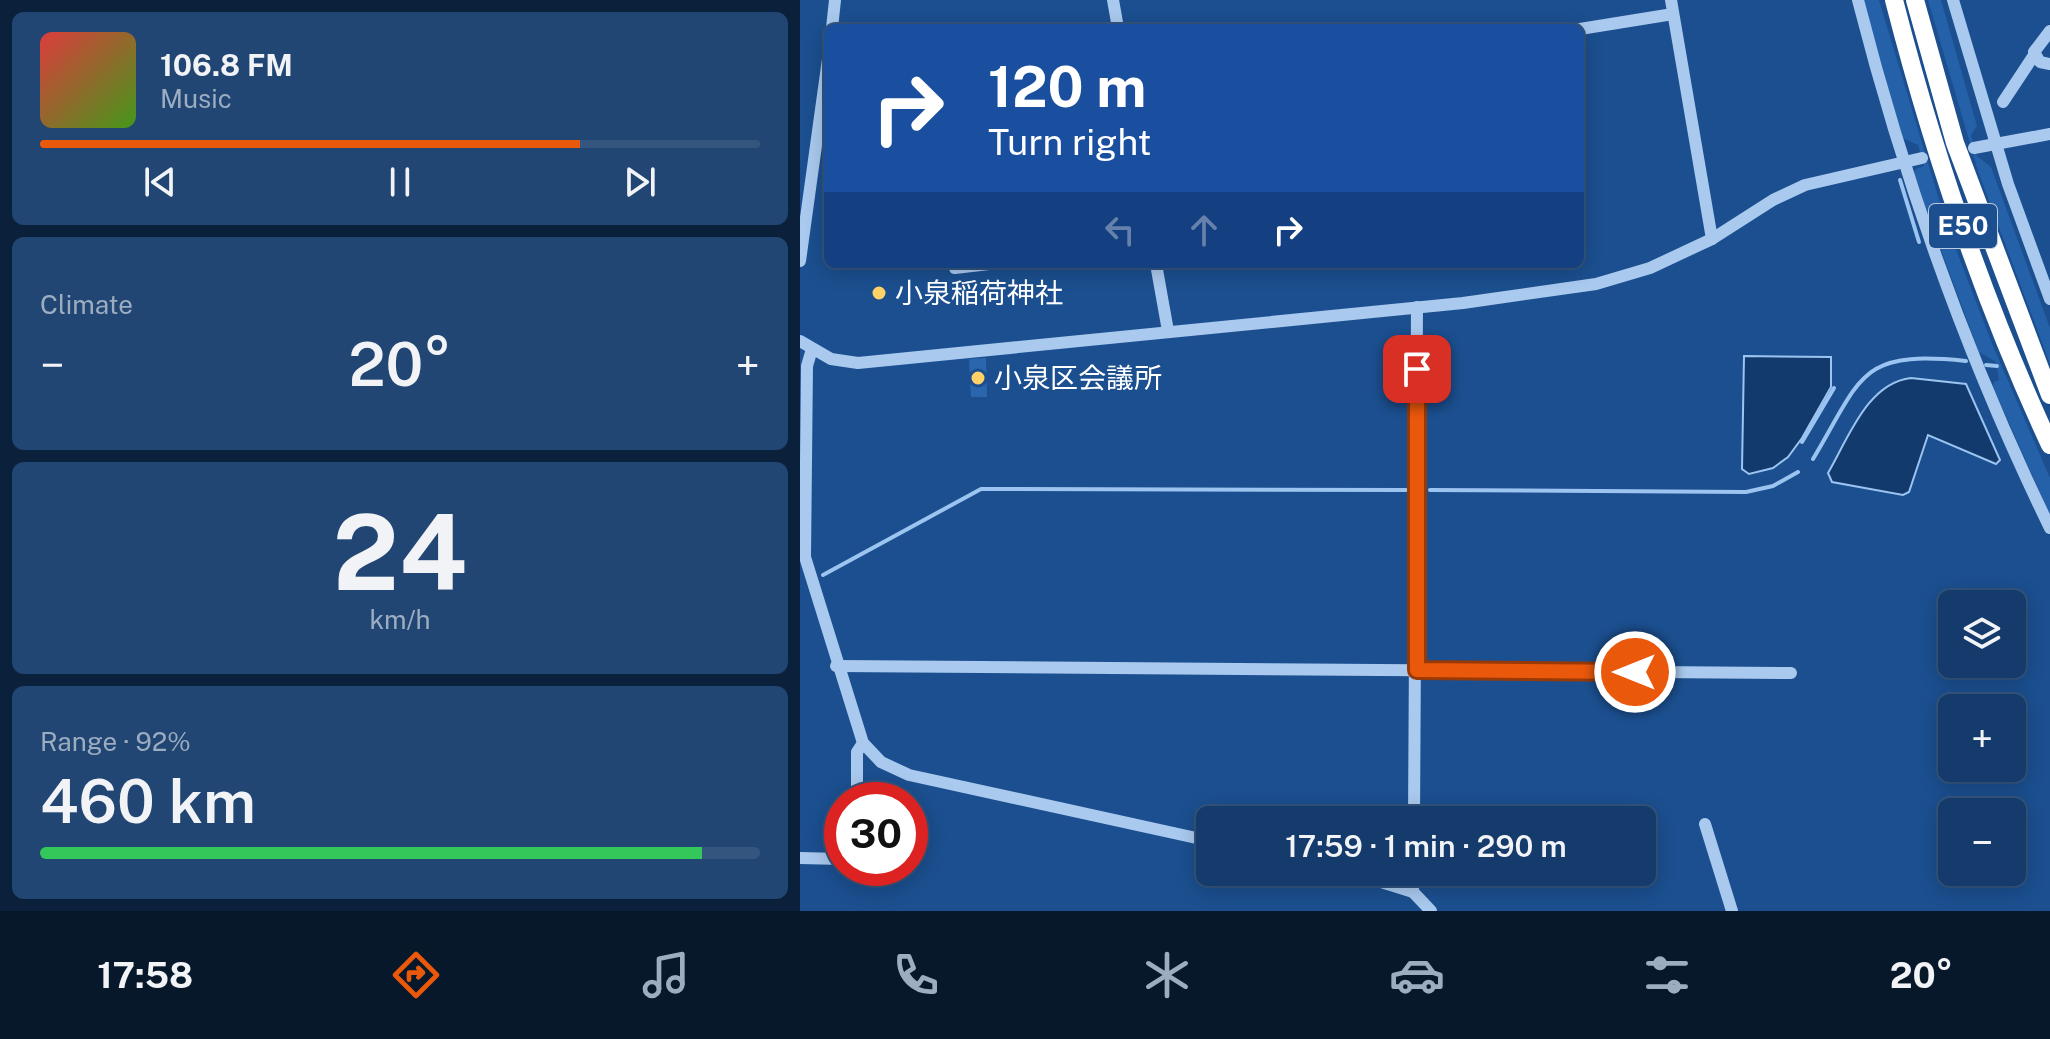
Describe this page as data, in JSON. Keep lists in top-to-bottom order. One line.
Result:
{"streets":{"highway":["E50"]},"places":["小泉稲荷神社","小泉区会議所"],"page":{"turn":["120 m","Turn right"],"song":["106.8 FM","Music"],"tile":["Climate",["24","km/h"],["Range · 92%","460 km"]],"heat":["−","20°","+"],"map_buttons":["+","−"],"limit":"30","trip":"17:59 · 1 min · 290 m","tabs":["17:58","20°"]}}
